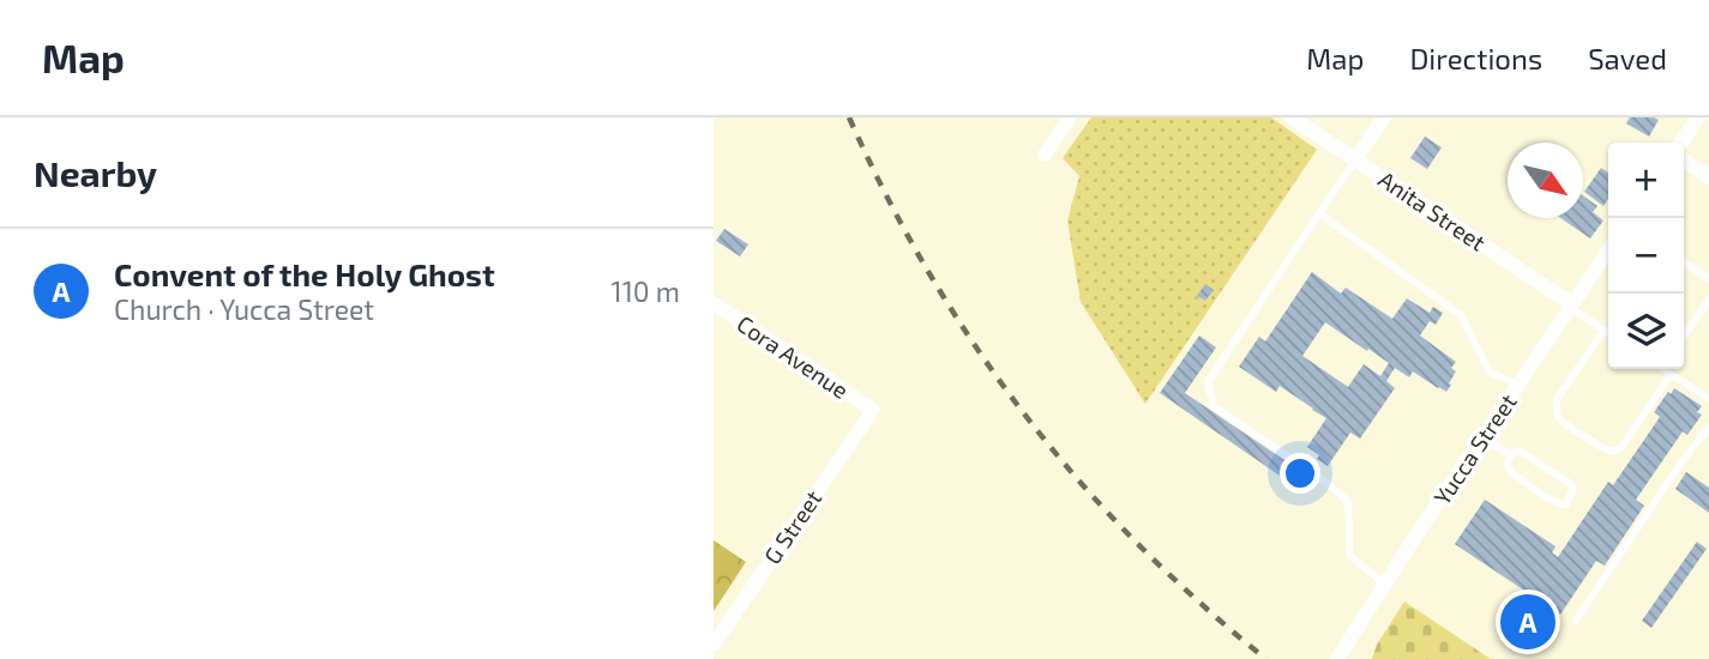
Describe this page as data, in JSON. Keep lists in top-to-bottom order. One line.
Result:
{"streets":{"street":["Anita Street","Cora Avenue","Yucca Street","G Street"]},"crossings":[["Anita Street","Yucca Street"],["Cora Avenue","G Street"]],"north":"bottom right","page":{"header":"Map","nav":["Map","Directions","Saved"],"heading":"Nearby","map_buttons":["+","−"],"list":[{"mark":"A","name":"Convent of the Holy Ghost","note":"Church · Yucca Street","value":"110 m"}],"pins":"A"}}
